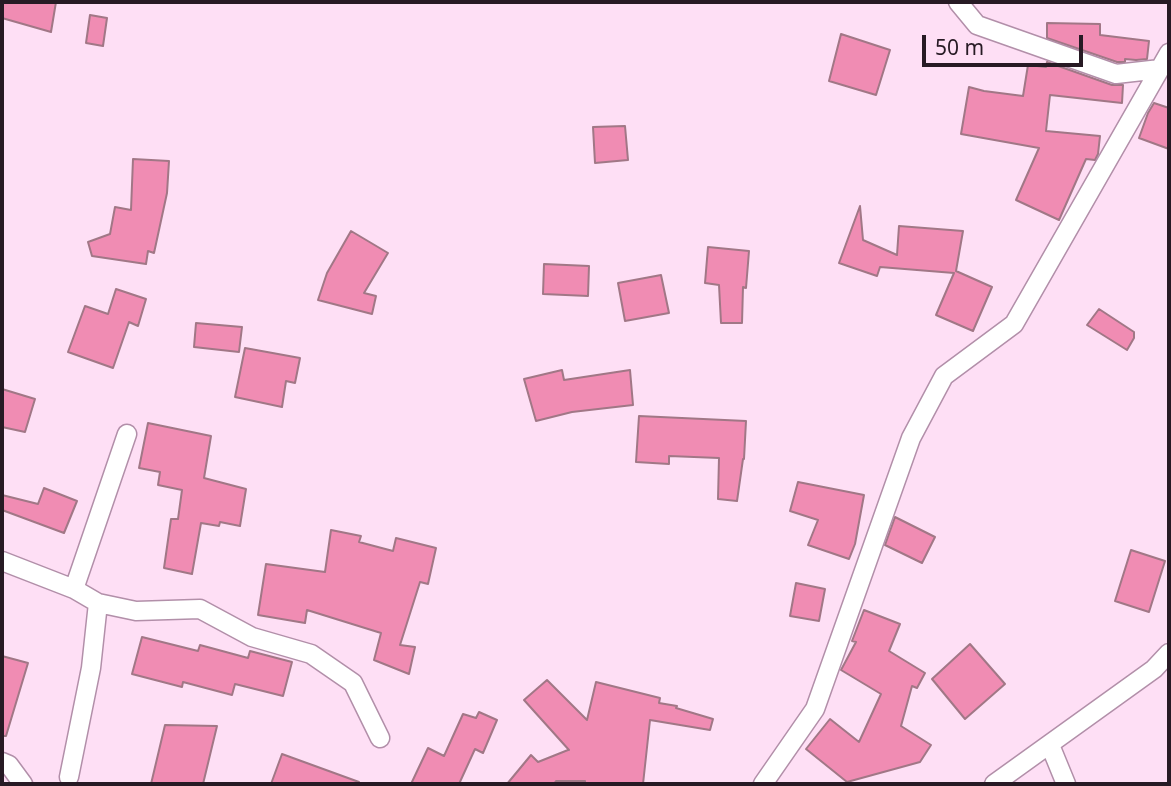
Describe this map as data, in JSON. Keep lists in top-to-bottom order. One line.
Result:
{"scale_bar":"50 m"}
